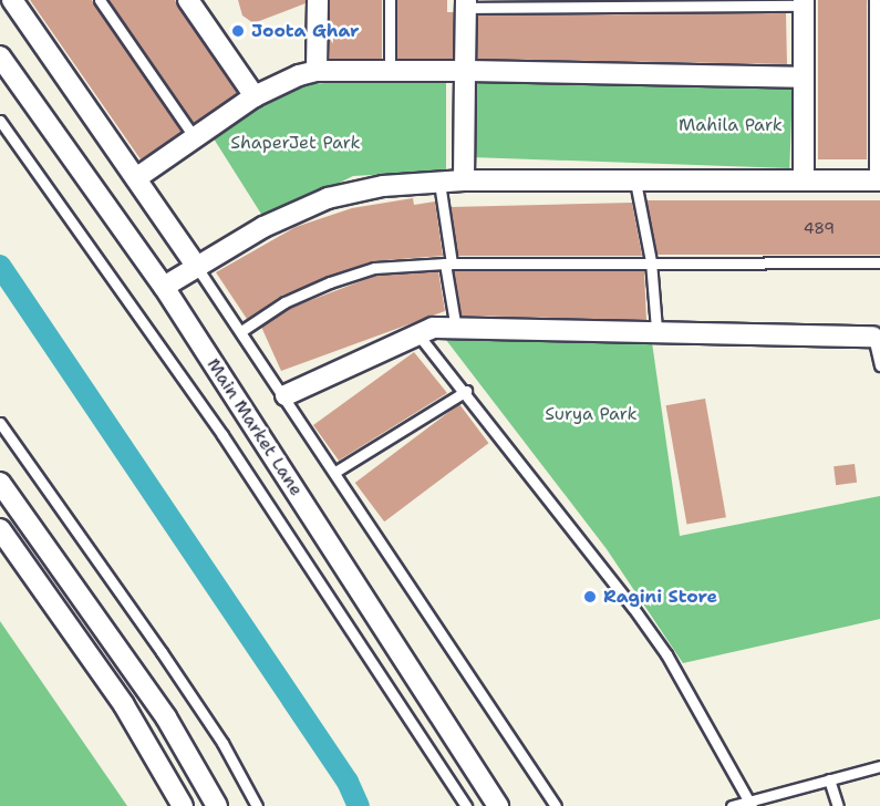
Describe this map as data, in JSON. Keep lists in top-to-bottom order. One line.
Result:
{"streets":{"street":["Main Market Lane"]},"parks":["Mahila Park","ShaperJet Park","Surya Park"],"places":["Joota Ghar","Ragini Store"],"house_numbers":["489"]}
